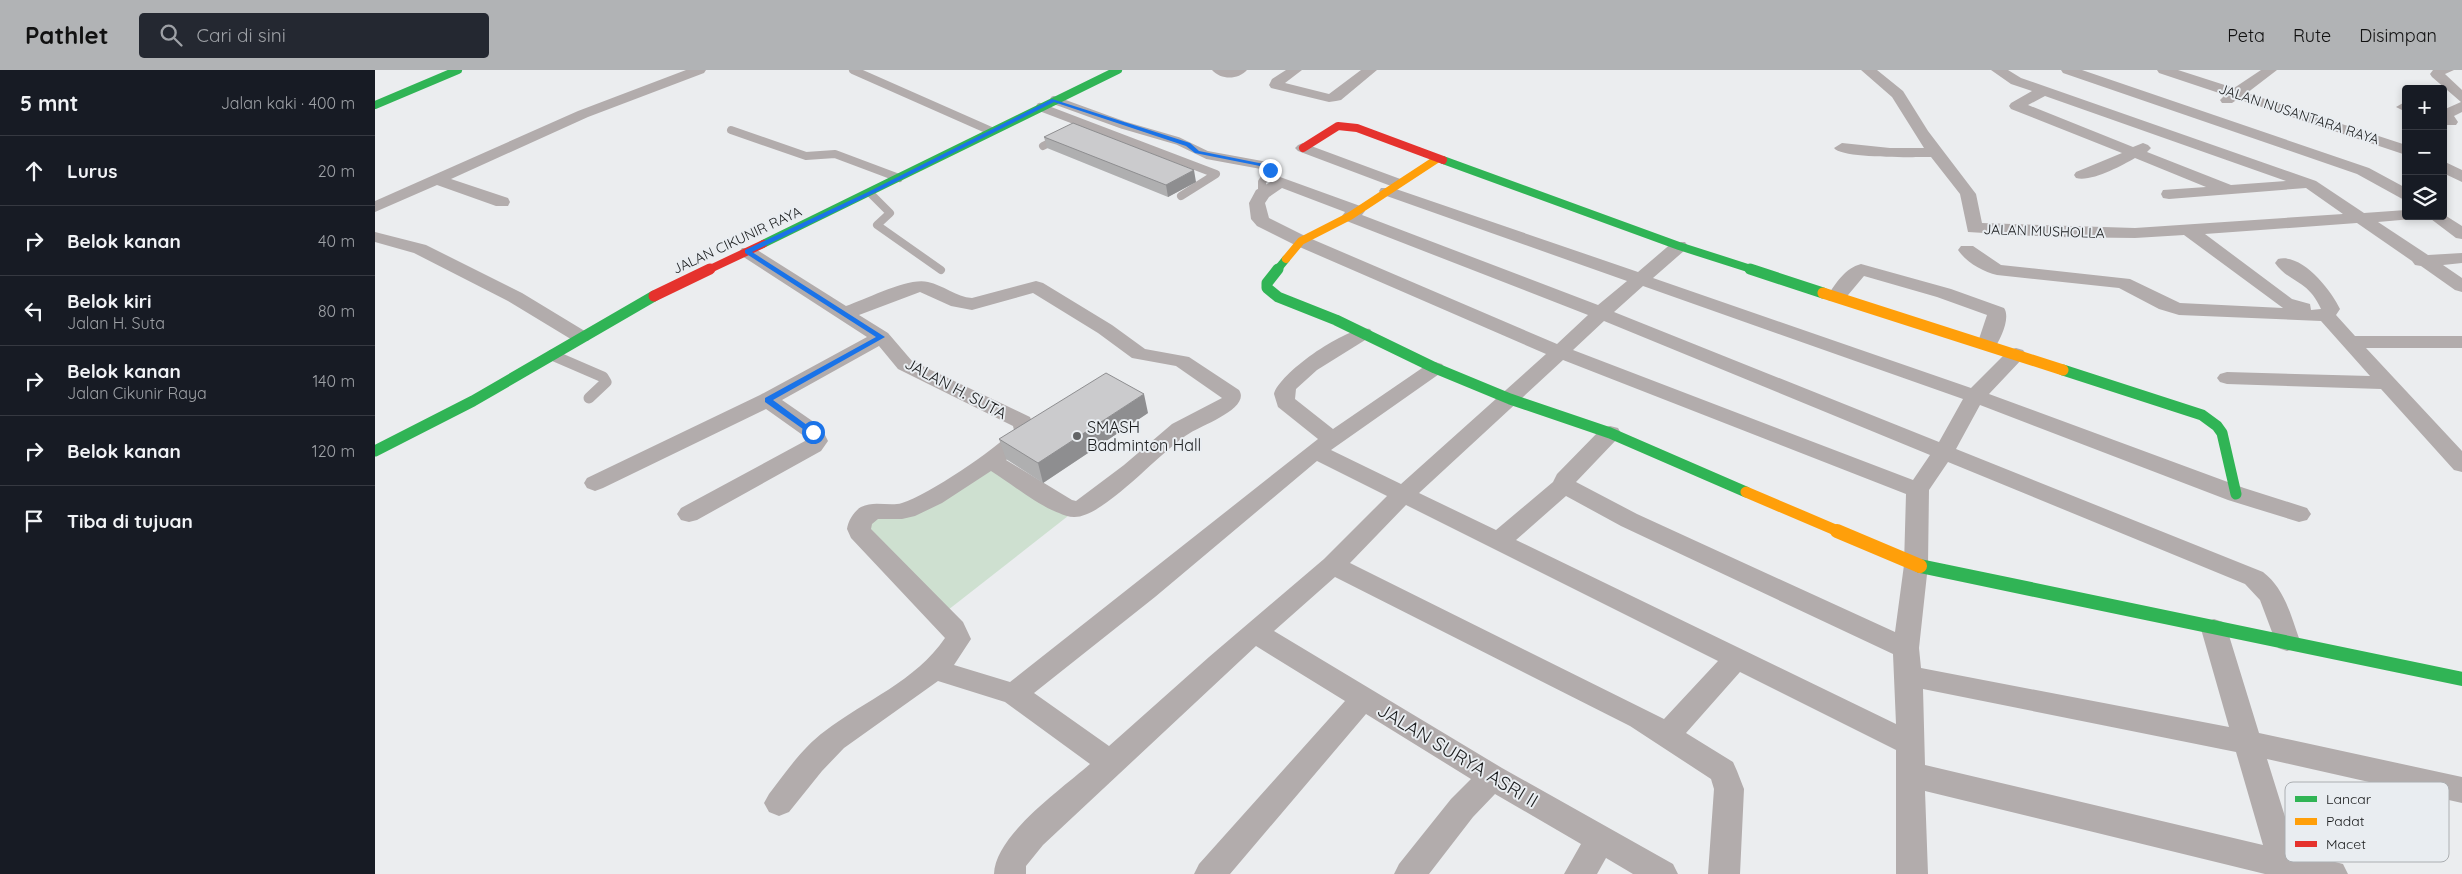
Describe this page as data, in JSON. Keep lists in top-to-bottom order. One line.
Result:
{"streets":{"main road":["JALAN CIKUNIR RAYA"],"street":["JALAN NUSANTARA RAYA","JALAN MUSHOLLA","JALAN H. SUTA","JALAN SURYA ASRI II"]},"crossings":[["JALAN CIKUNIR RAYA","JALAN H. SUTA"]],"places":["SMASH Badminton Hall"],"legend":["Lancar","Padat","Macet"],"page":{"header":"Pathlet","search":"Cari di sini","nav":["Peta","Rute","Disimpan"],"heading":["5 mnt","Jalan kaki · 400 m"],"map_buttons":["+","−"],"list":[["Lurus","20 m"],["Belok kanan","40 m"],["Belok kiri","Jalan H. Suta","80 m"],["Belok kanan","Jalan Cikunir Raya","140 m"],["Belok kanan","120 m"],"Tiba di tujuan"]}}
